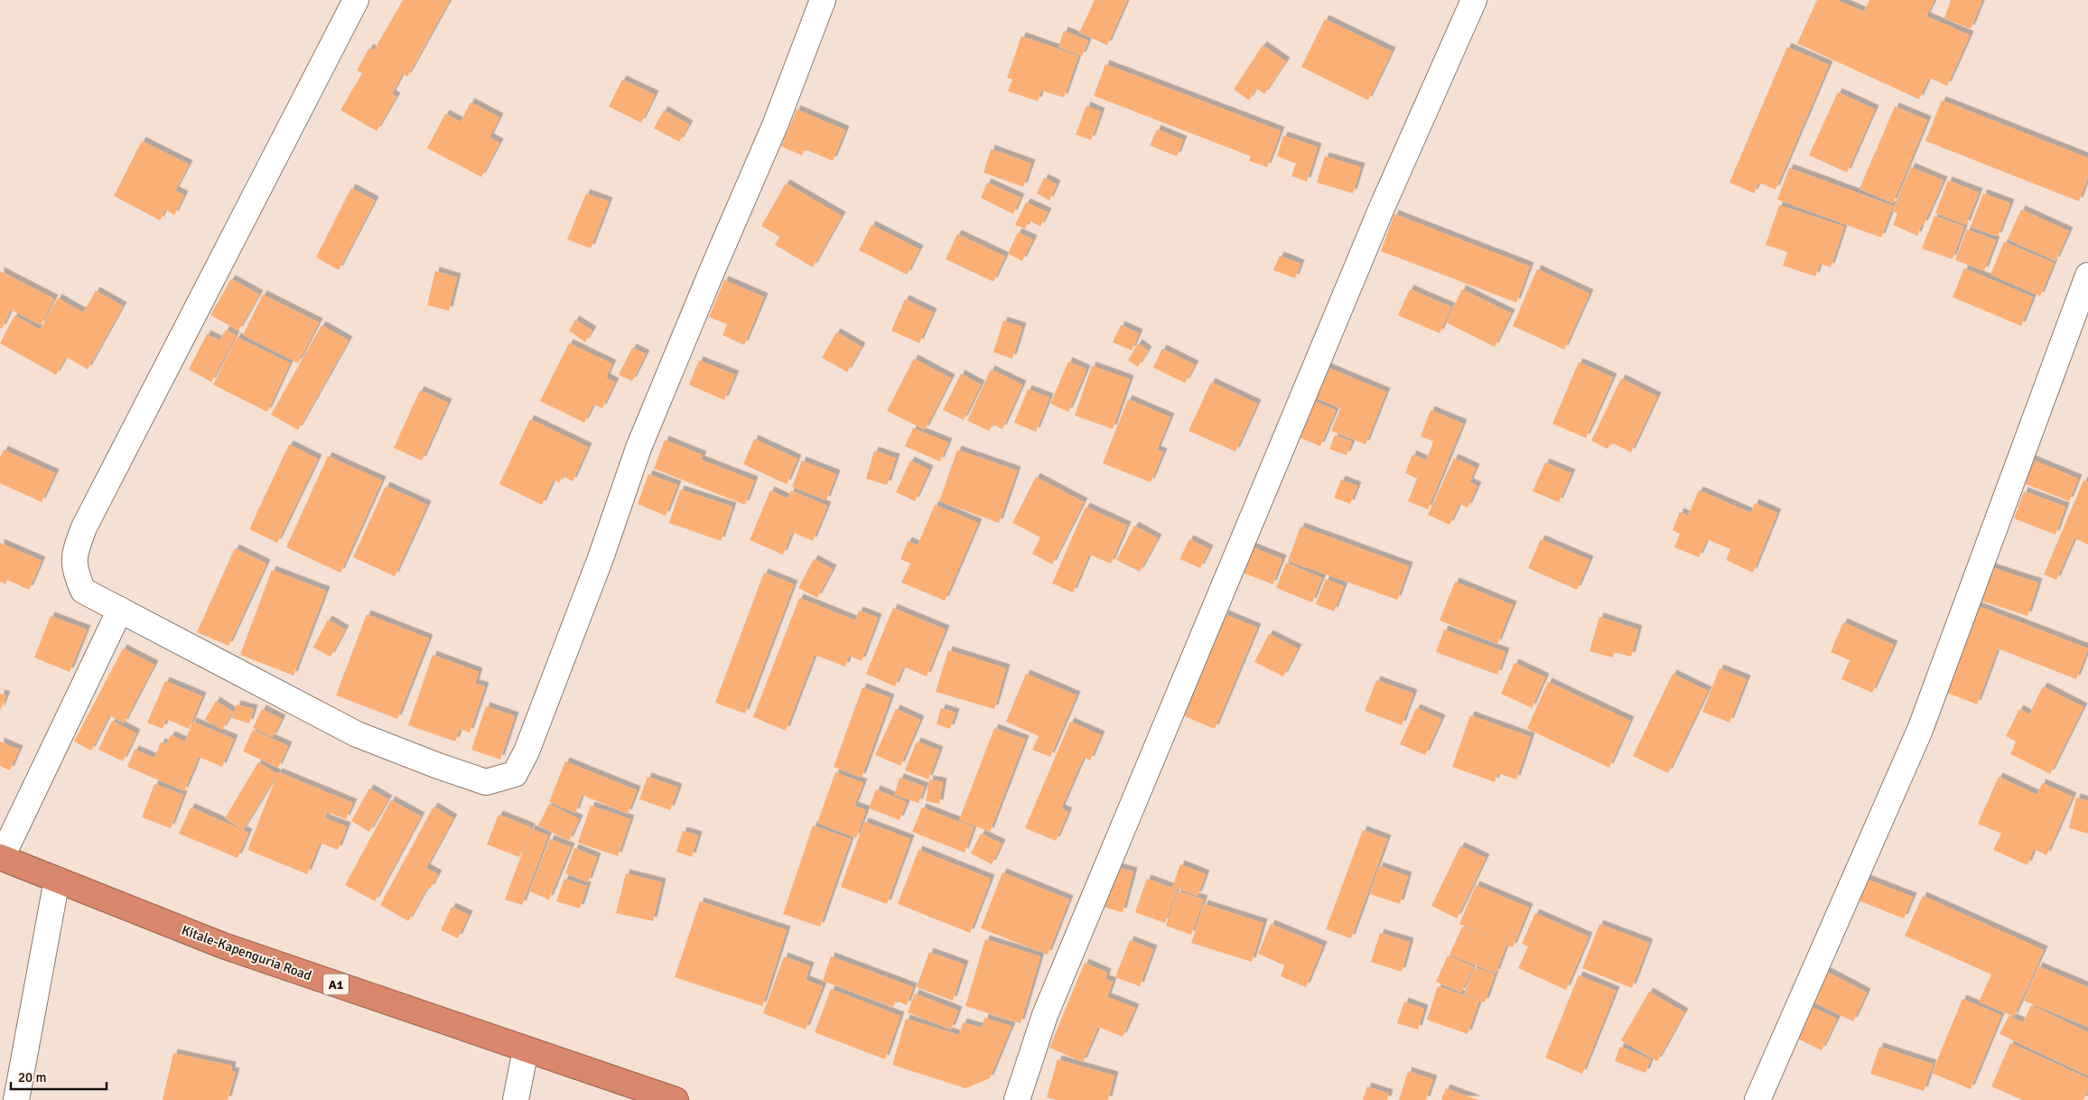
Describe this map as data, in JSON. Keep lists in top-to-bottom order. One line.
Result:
{"streets":{"highway":["Kitale-Kapenguria Road","A1"]},"scale_bar":"20 m"}
